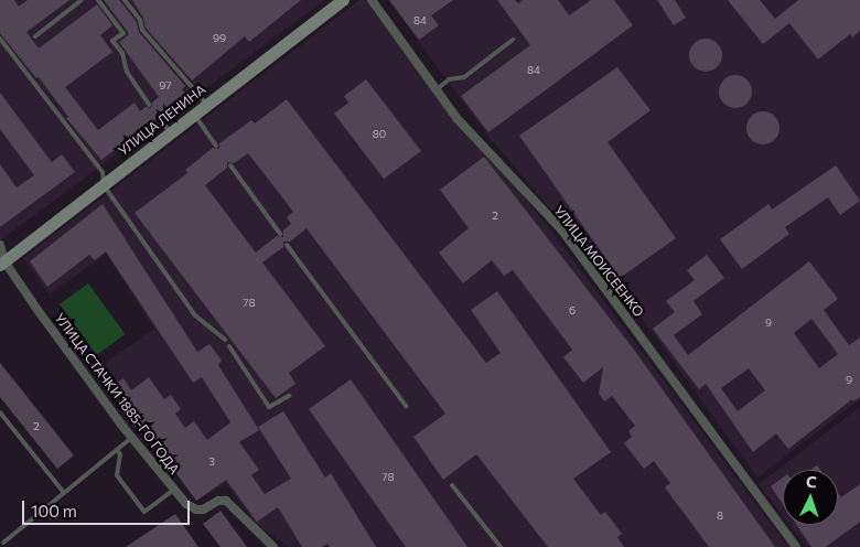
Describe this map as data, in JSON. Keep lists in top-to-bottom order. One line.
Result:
{"streets":{"main road":["УЛИЦА ЛЕНИНА"],"street":["УЛИЦА МОИСЕЕНКО","УЛИЦА СТАЧКИ 1885-ГО ГОДА"]},"crossings":[["УЛИЦА ЛЕНИНА","УЛИЦА СТАЧКИ 1885-ГО ГОДА"]],"house_numbers":["84","99","84","97","80","2","78","6","9","9","2","3","78","8"],"scale_bar":"100 m","north":"top"}
